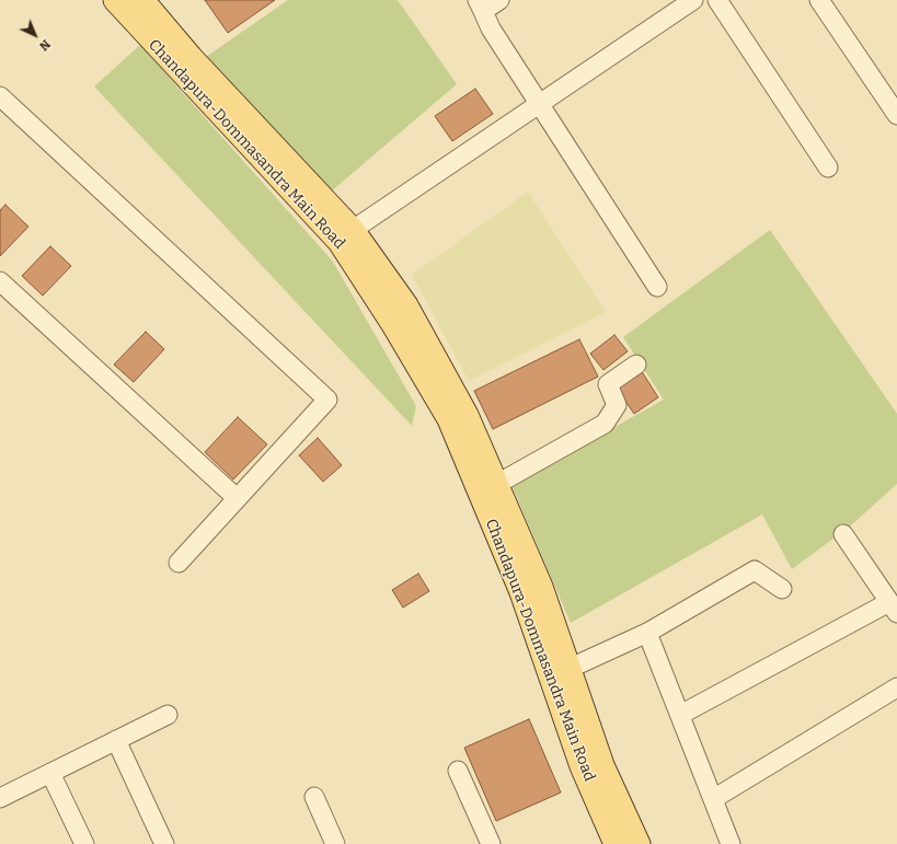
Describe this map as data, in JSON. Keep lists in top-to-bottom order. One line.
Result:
{"streets":{"main road":["Chandapura-Dommasandra Main Road"]},"north":"bottom right"}
